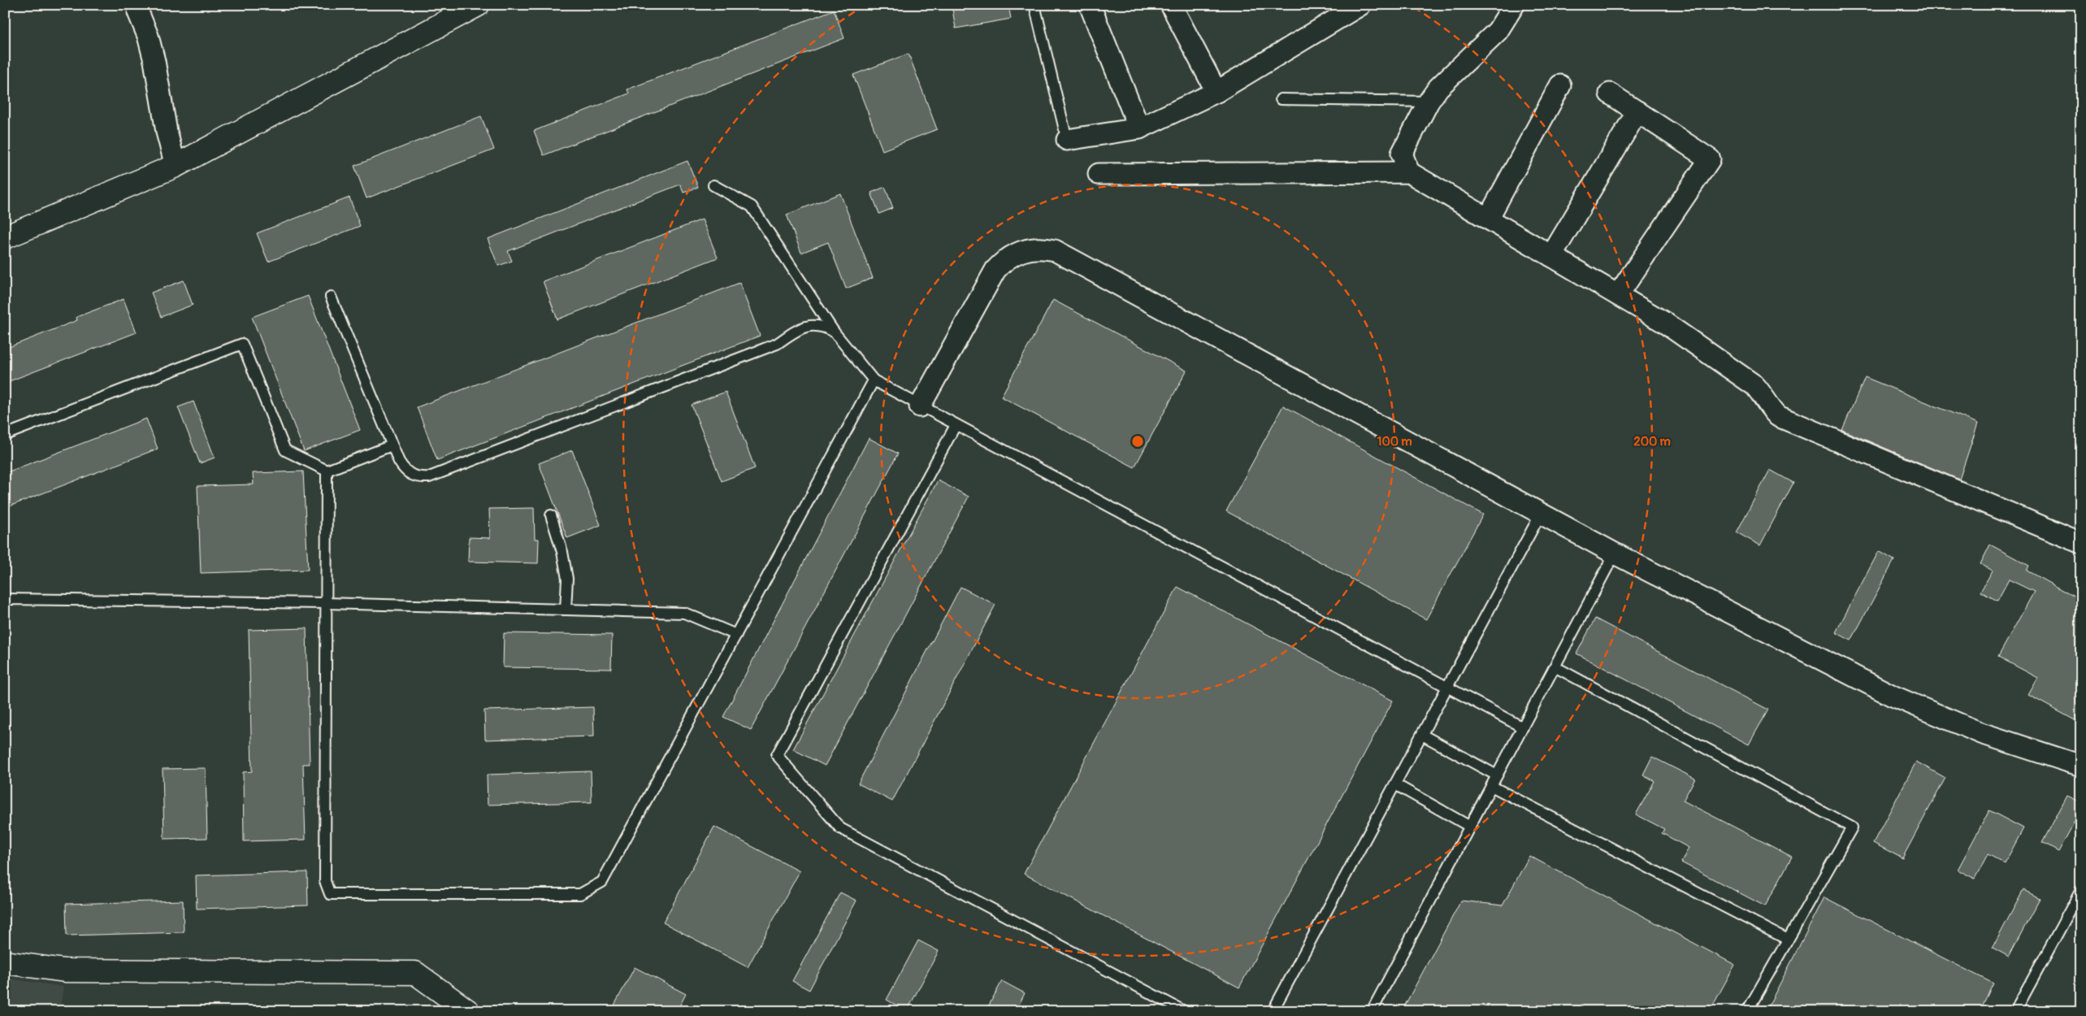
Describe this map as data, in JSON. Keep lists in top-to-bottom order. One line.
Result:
{"rings":["100 m","200 m"]}
